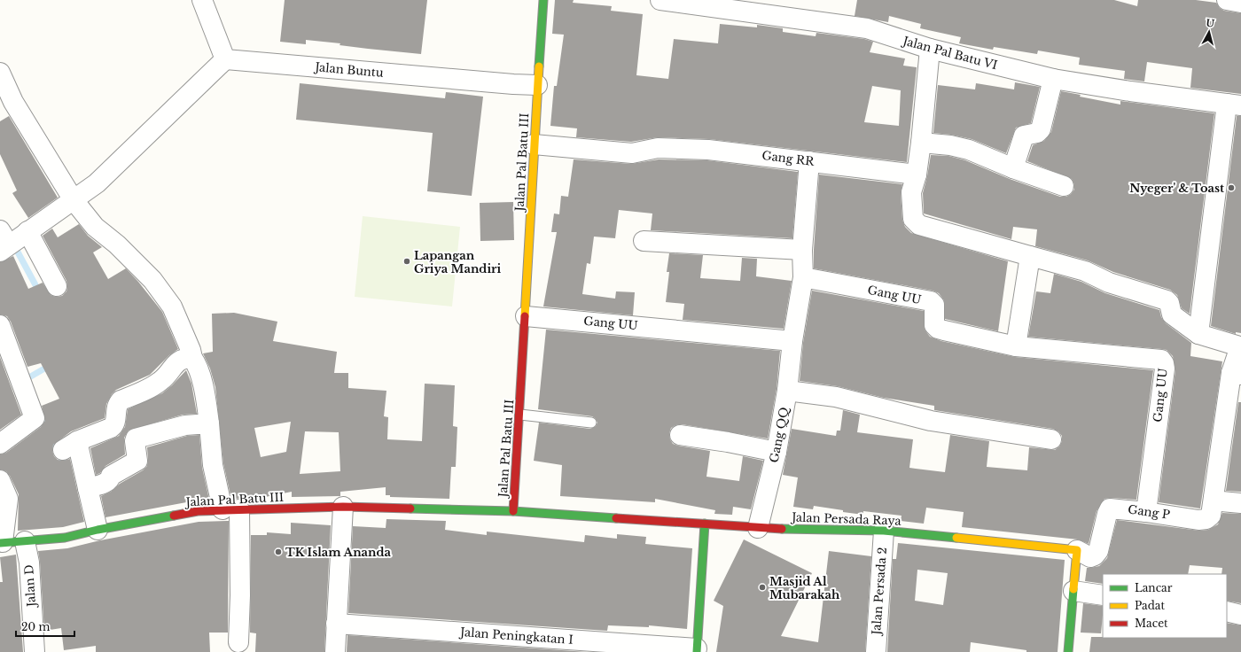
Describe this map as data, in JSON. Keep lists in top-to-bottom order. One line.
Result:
{"streets":{"street":["Jalan Pal Batu VI","Jalan Buntu","Gang RR","Jalan Pal Batu III","Gang UU","Gang QQ","Gang P","Jalan Persada Raya","Jalan D","Jalan Persada 2","Jalan Peningkatan I"]},"crossings":[["Jalan Buntu","Jalan Pal Batu III"],["Gang RR","Jalan Pal Batu III"],["Jalan Pal Batu III","Gang UU"],["Jalan Pal Batu III","Jalan Persada Raya"],["Jalan Pal Batu III","Jalan D"],["Gang UU","Gang QQ"],["Gang UU","Gang P"],["Gang QQ","Jalan Persada Raya"],["Gang P","Jalan Persada Raya"],["Jalan Persada Raya","Jalan Persada 2"]],"places":["Nyeger' & Toast","Lapangan Griya Mandiri","TK Islam Ananda","Masjid Al Mubarakah"],"legend":["Lancar","Padat","Macet"],"scale_bar":"20 m","north":"top"}
